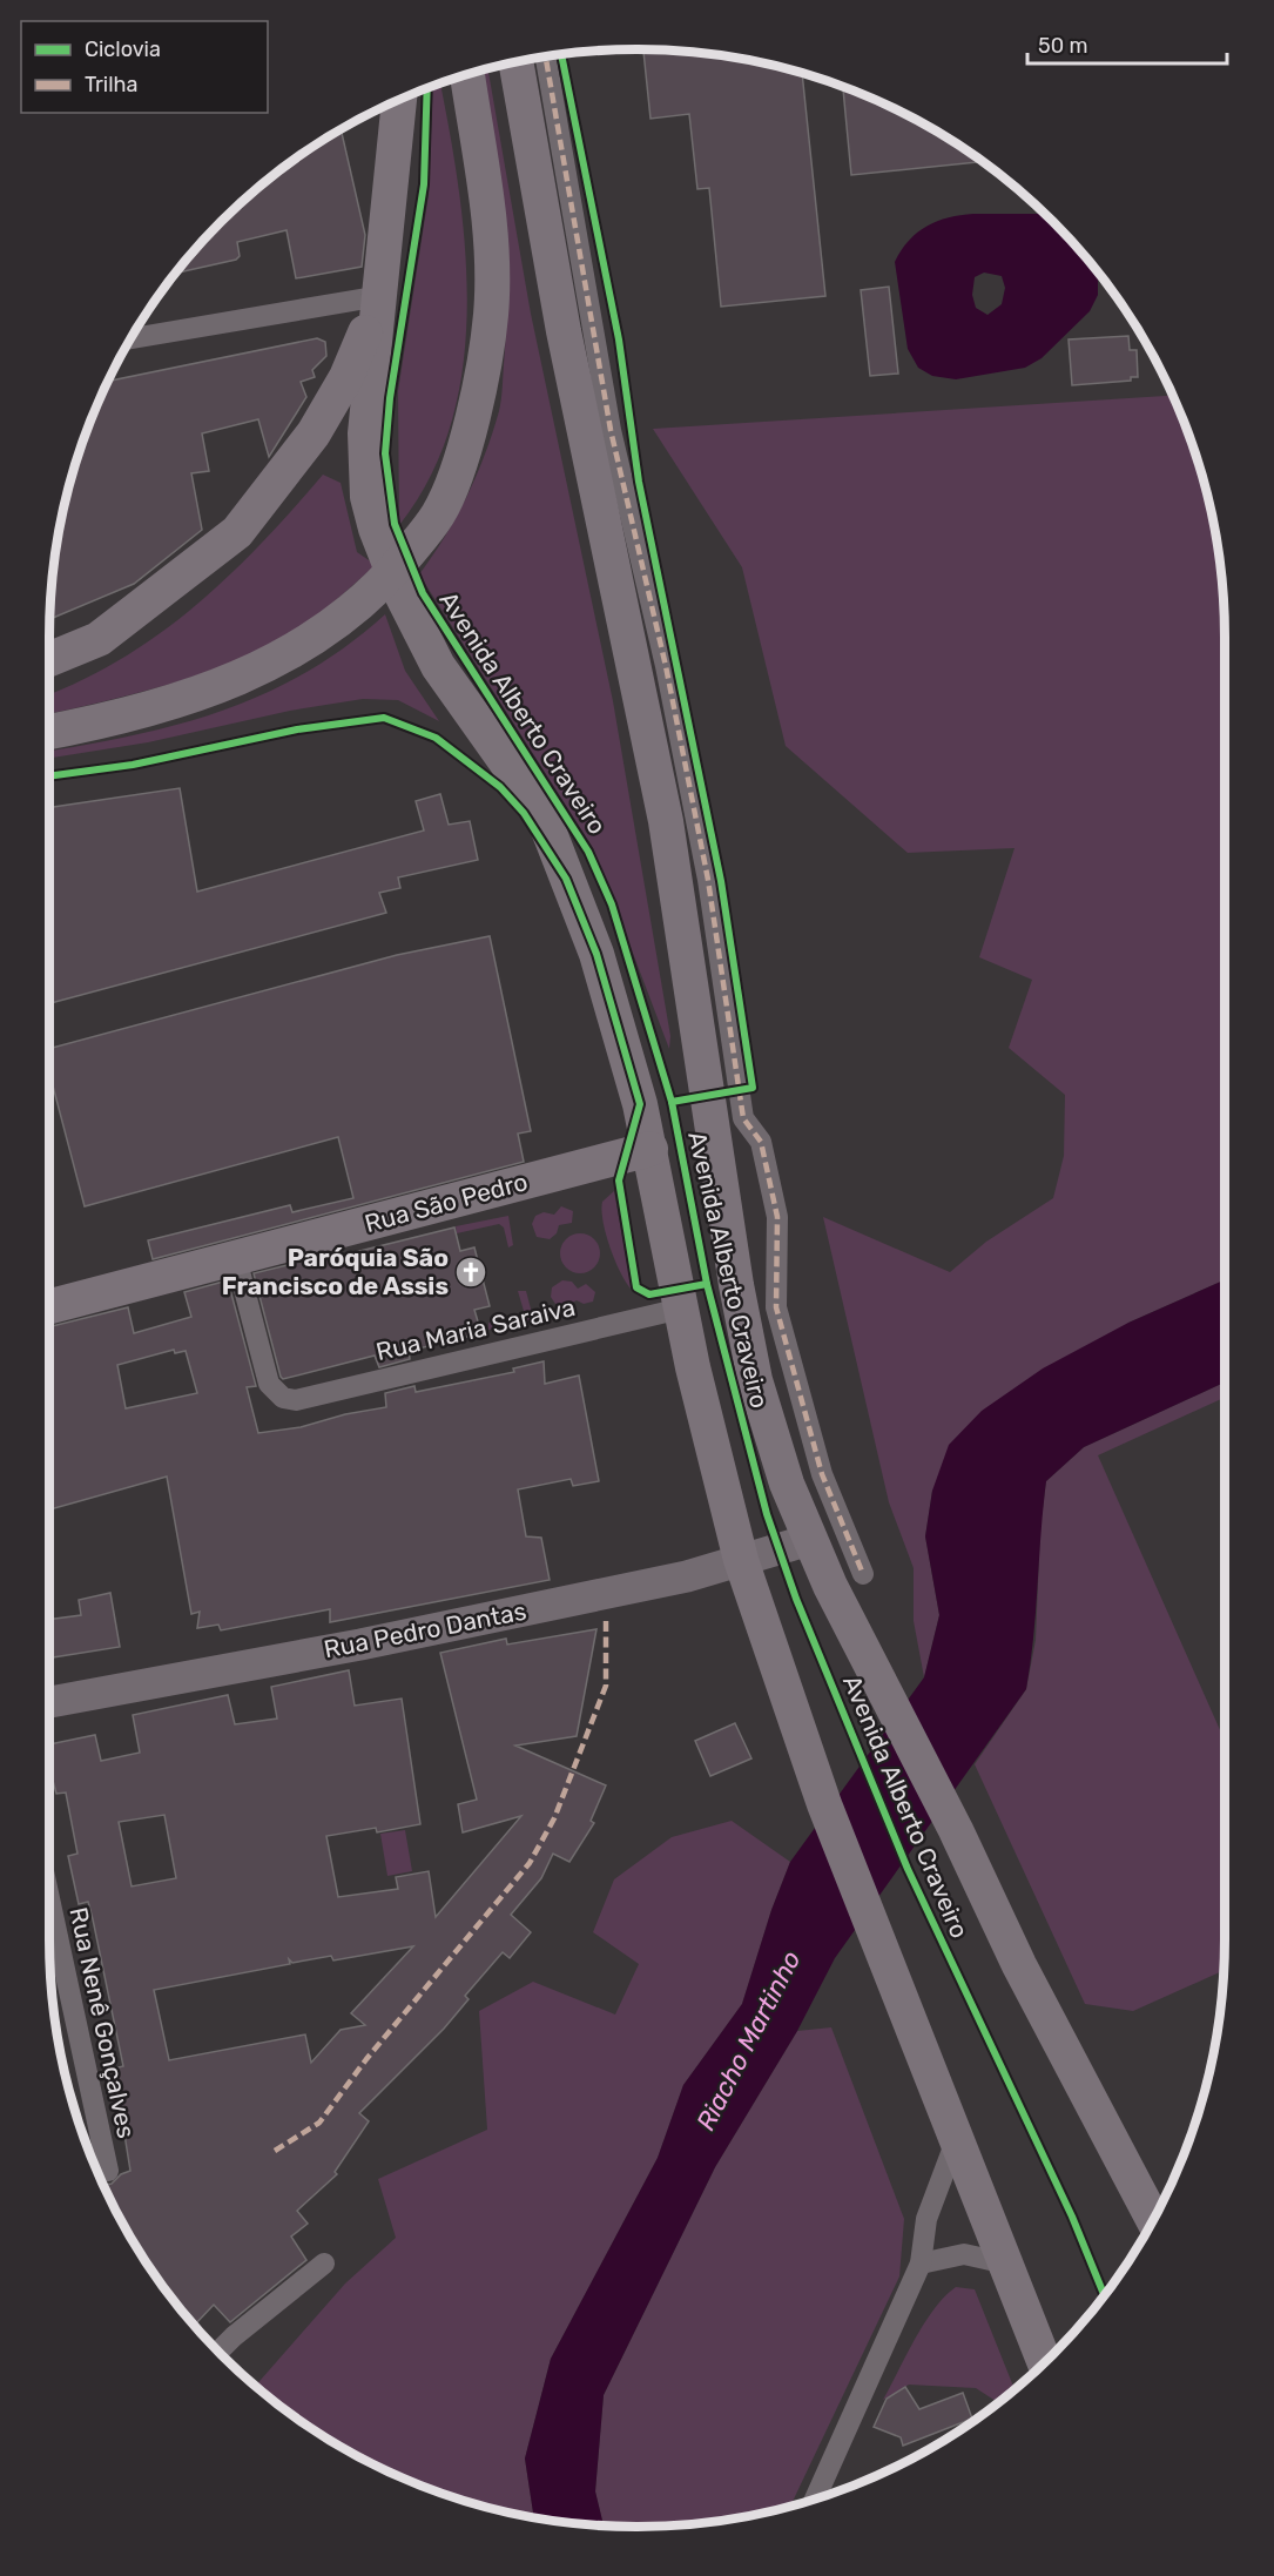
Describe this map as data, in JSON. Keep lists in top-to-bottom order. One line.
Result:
{"streets":{"main road":["Avenida Alberto Craveiro","Rua São Pedro","Rua Pedro Dantas"],"street":["Rua Maria Saraiva","Rua Nenê Gonçalves"]},"crossings":[["Avenida Alberto Craveiro","Rua São Pedro"],["Avenida Alberto Craveiro","Rua Maria Saraiva"],["Avenida Alberto Craveiro","Rua Pedro Dantas"],["Rua São Pedro","Rua Maria Saraiva"]],"water":["Riacho Martinho"],"places":{"church":["Paróquia São Francisco de Assis"]},"legend":["Ciclovia","Trilha"],"scale_bar":"50 m"}
